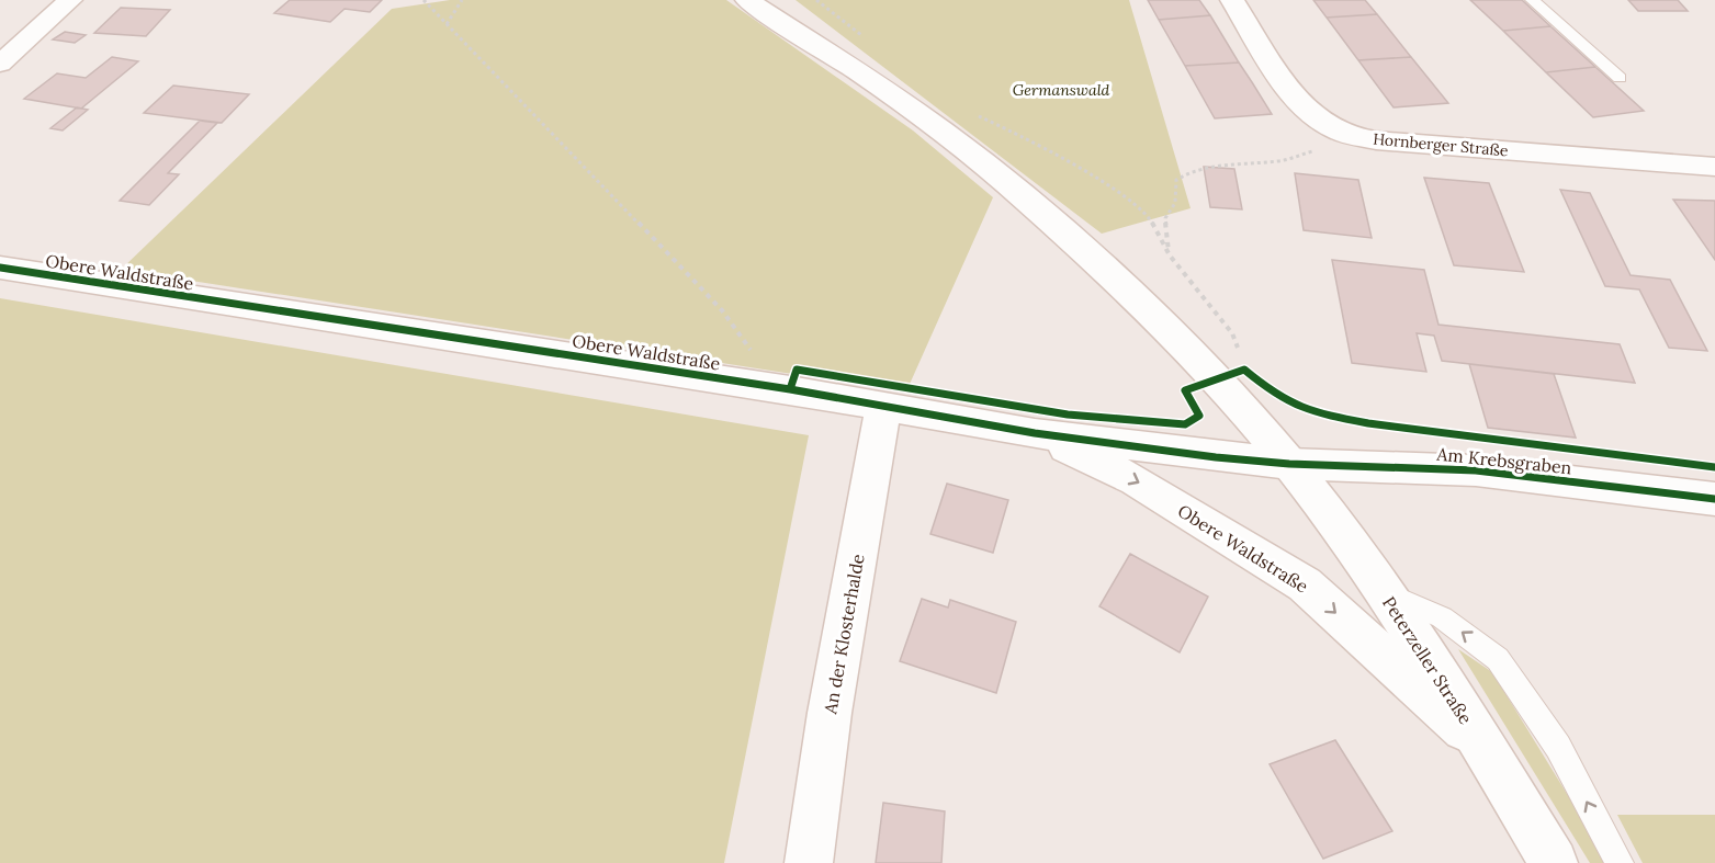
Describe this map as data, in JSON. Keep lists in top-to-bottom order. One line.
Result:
{"streets":{"street":["Hornberger Straße","Obere Waldstraße","Am Krebsgraben","An der Klosterhalde","Peterzeller Straße"]},"crossings":[["Obere Waldstraße","Am Krebsgraben"],["Obere Waldstraße","An der Klosterhalde"],["Obere Waldstraße","Peterzeller Straße"],["Am Krebsgraben","Peterzeller Straße"]],"parks":["Germanswald"]}
